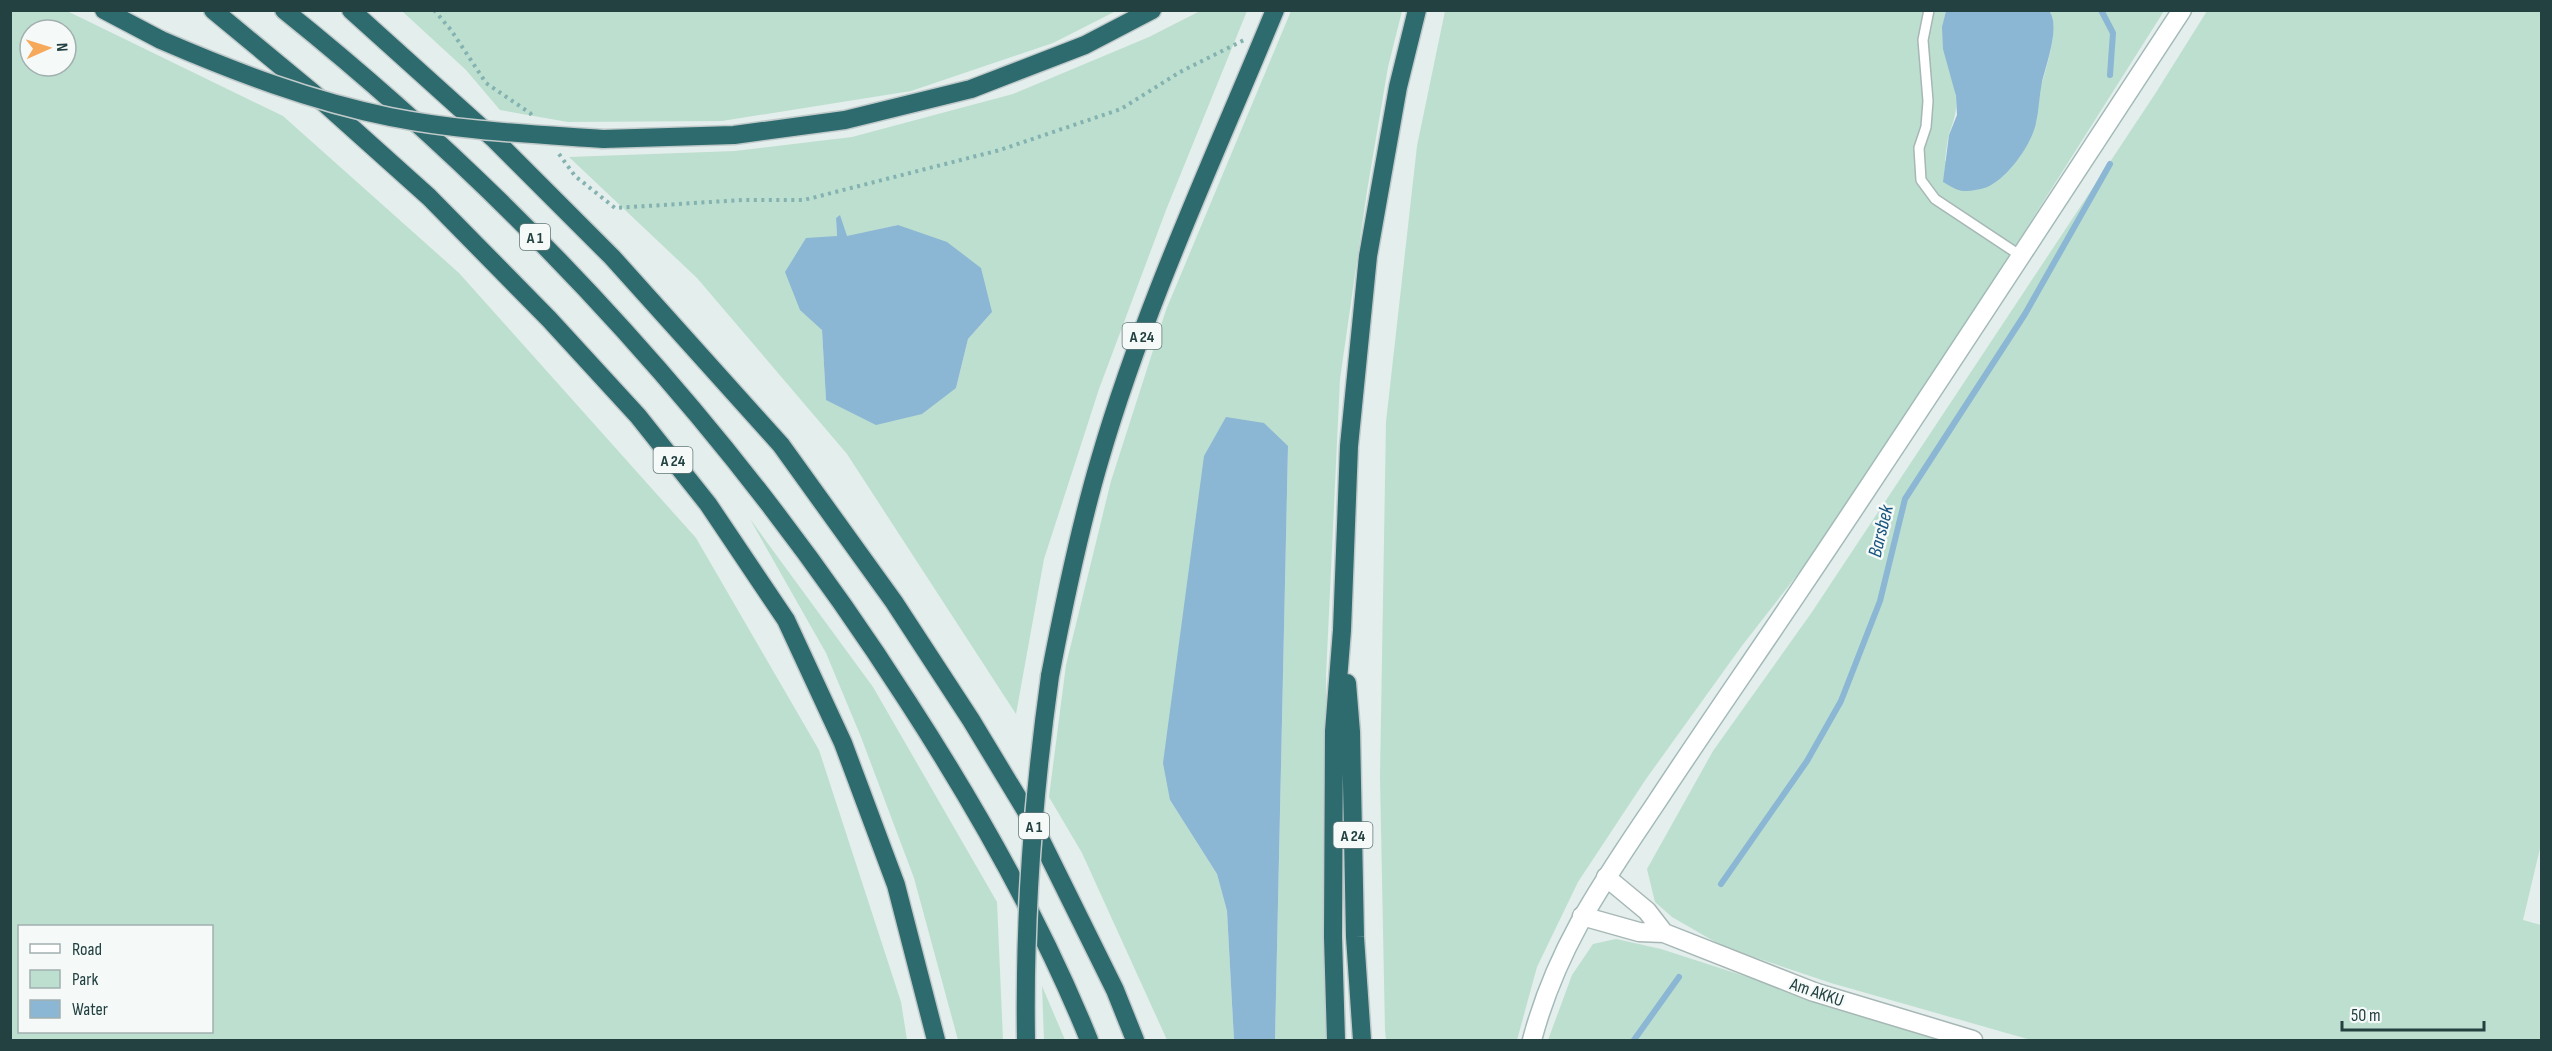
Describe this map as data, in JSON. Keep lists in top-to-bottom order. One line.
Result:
{"streets":{"highway":["A 1","A 24"],"main road":["Am AKKU"]},"water":["Barsbek"],"legend":["Road","Park","Water"],"scale_bar":"50 m","north":"right"}
